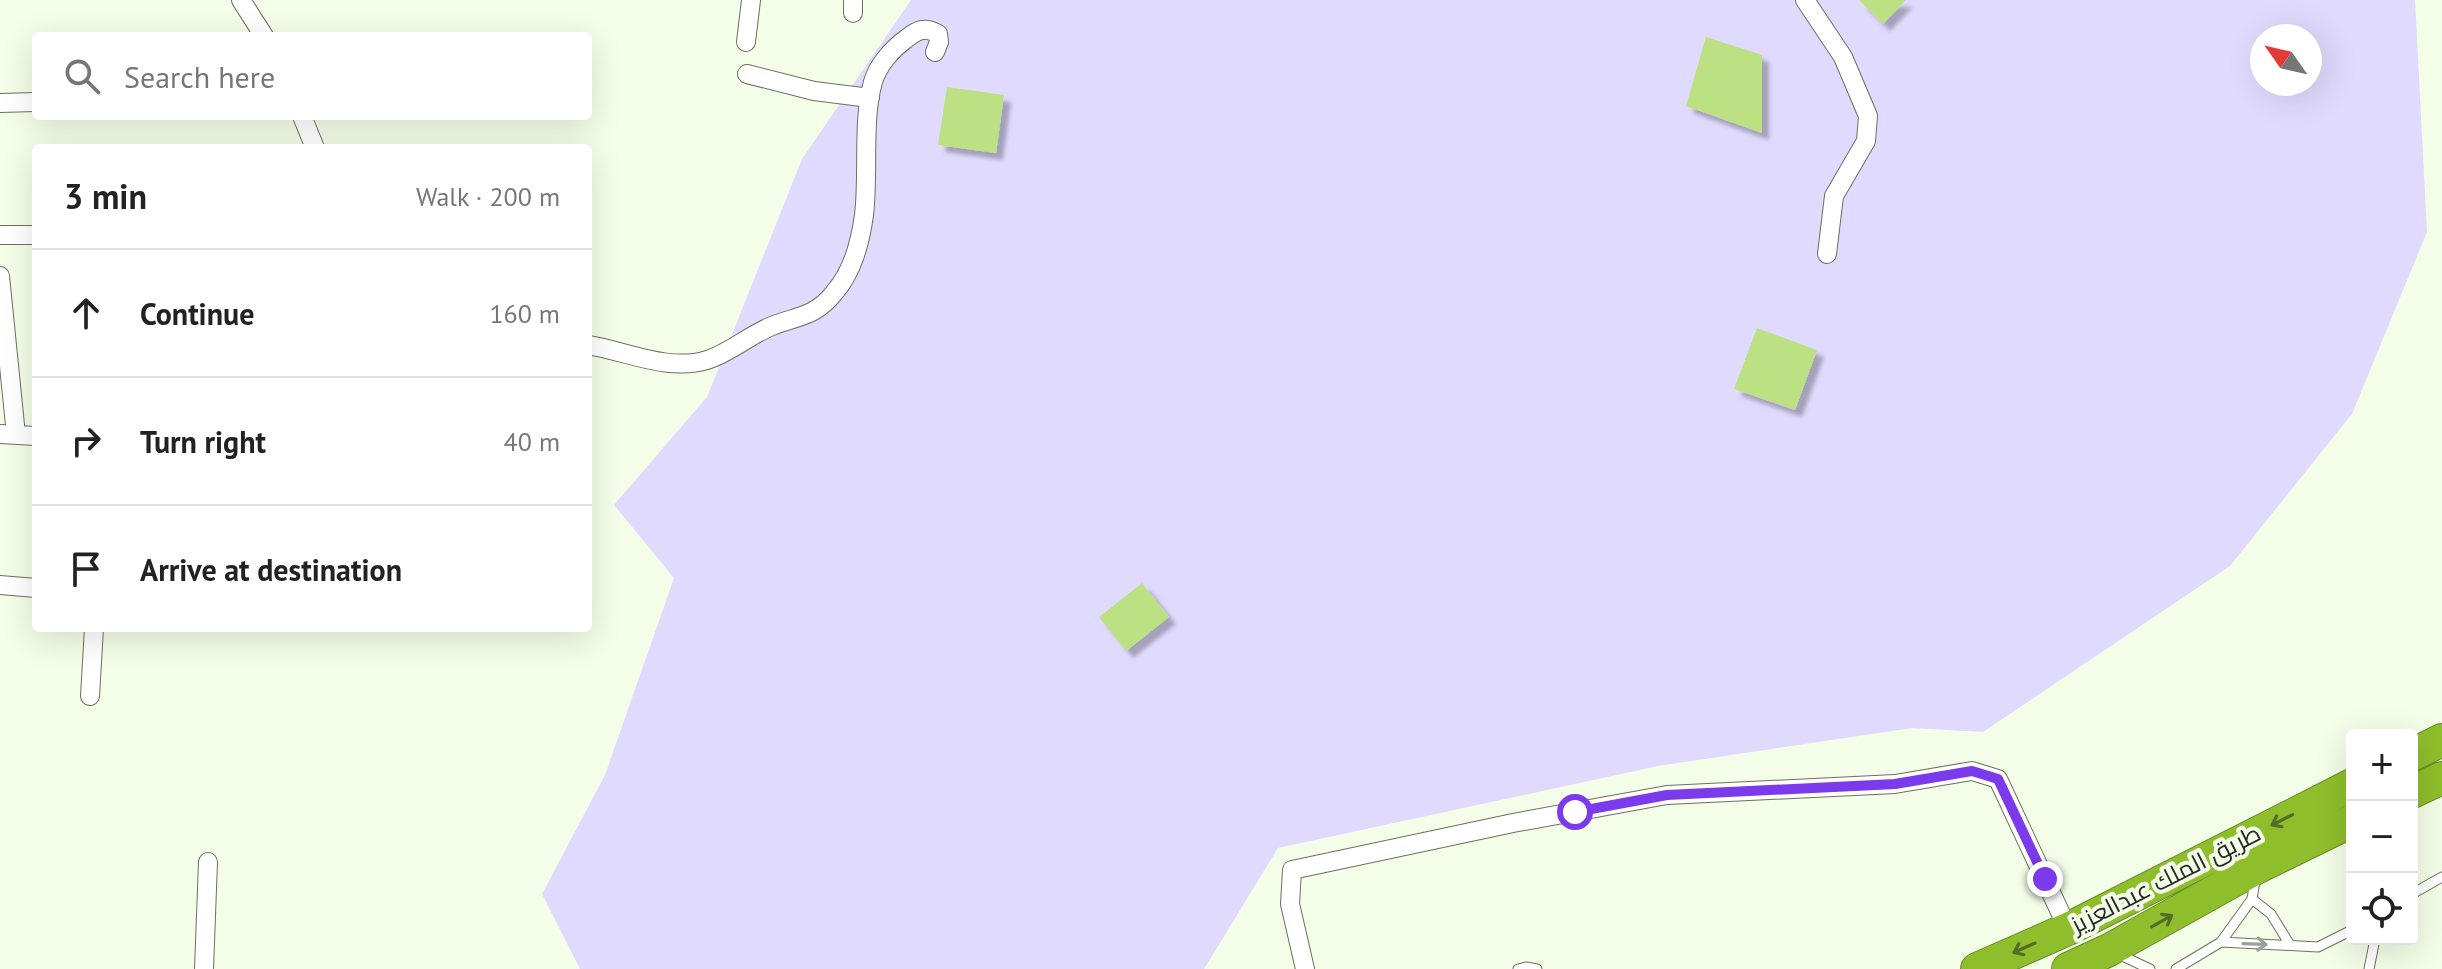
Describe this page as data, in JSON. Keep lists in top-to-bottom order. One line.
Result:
{"streets":{"highway":["طريق الملك عبدالعزيز"]},"north":"top left","page":{"search":"Search here","heading":["3 min","Walk · 200 m"],"list":[["Continue","160 m"],["Turn right","40 m"],"Arrive at destination"],"map_buttons":["+","−"]}}
